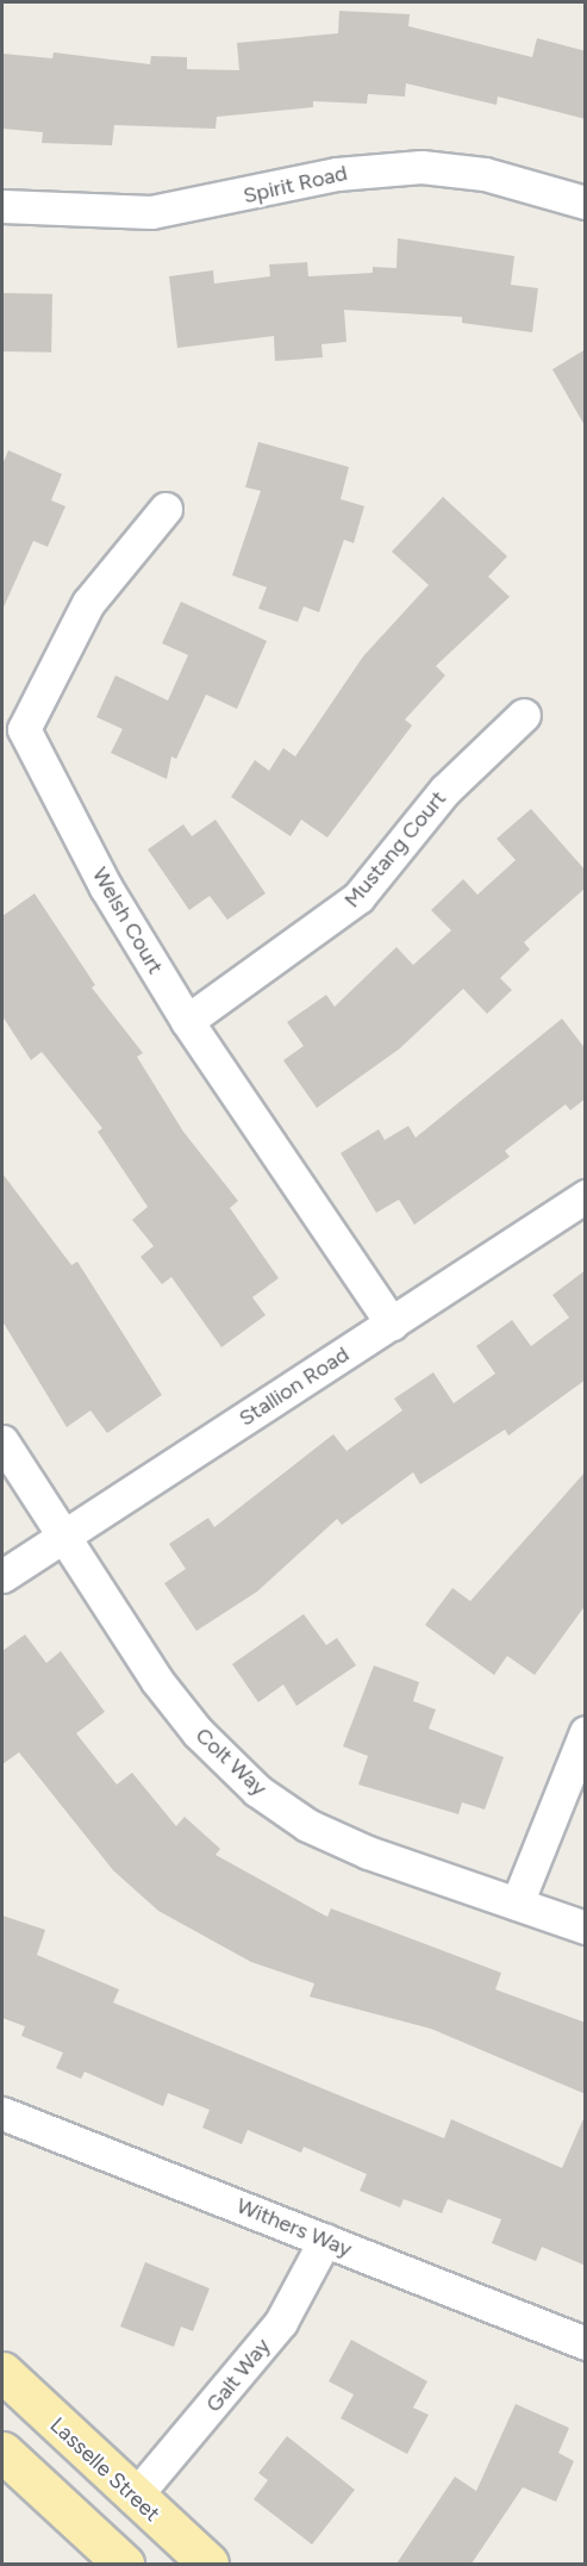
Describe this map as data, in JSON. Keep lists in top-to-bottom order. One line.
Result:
{"streets":{"main road":["Lasselle Street"],"street":["Spirit Road","Mustang Court","Welsh Court","Stallion Road","Colt Way","Withers Way","Galt Way"]},"crossings":[["Mustang Court","Welsh Court"],["Welsh Court","Stallion Road"],["Stallion Road","Colt Way"],["Withers Way","Galt Way"],["Galt Way","Lasselle Street"]]}
